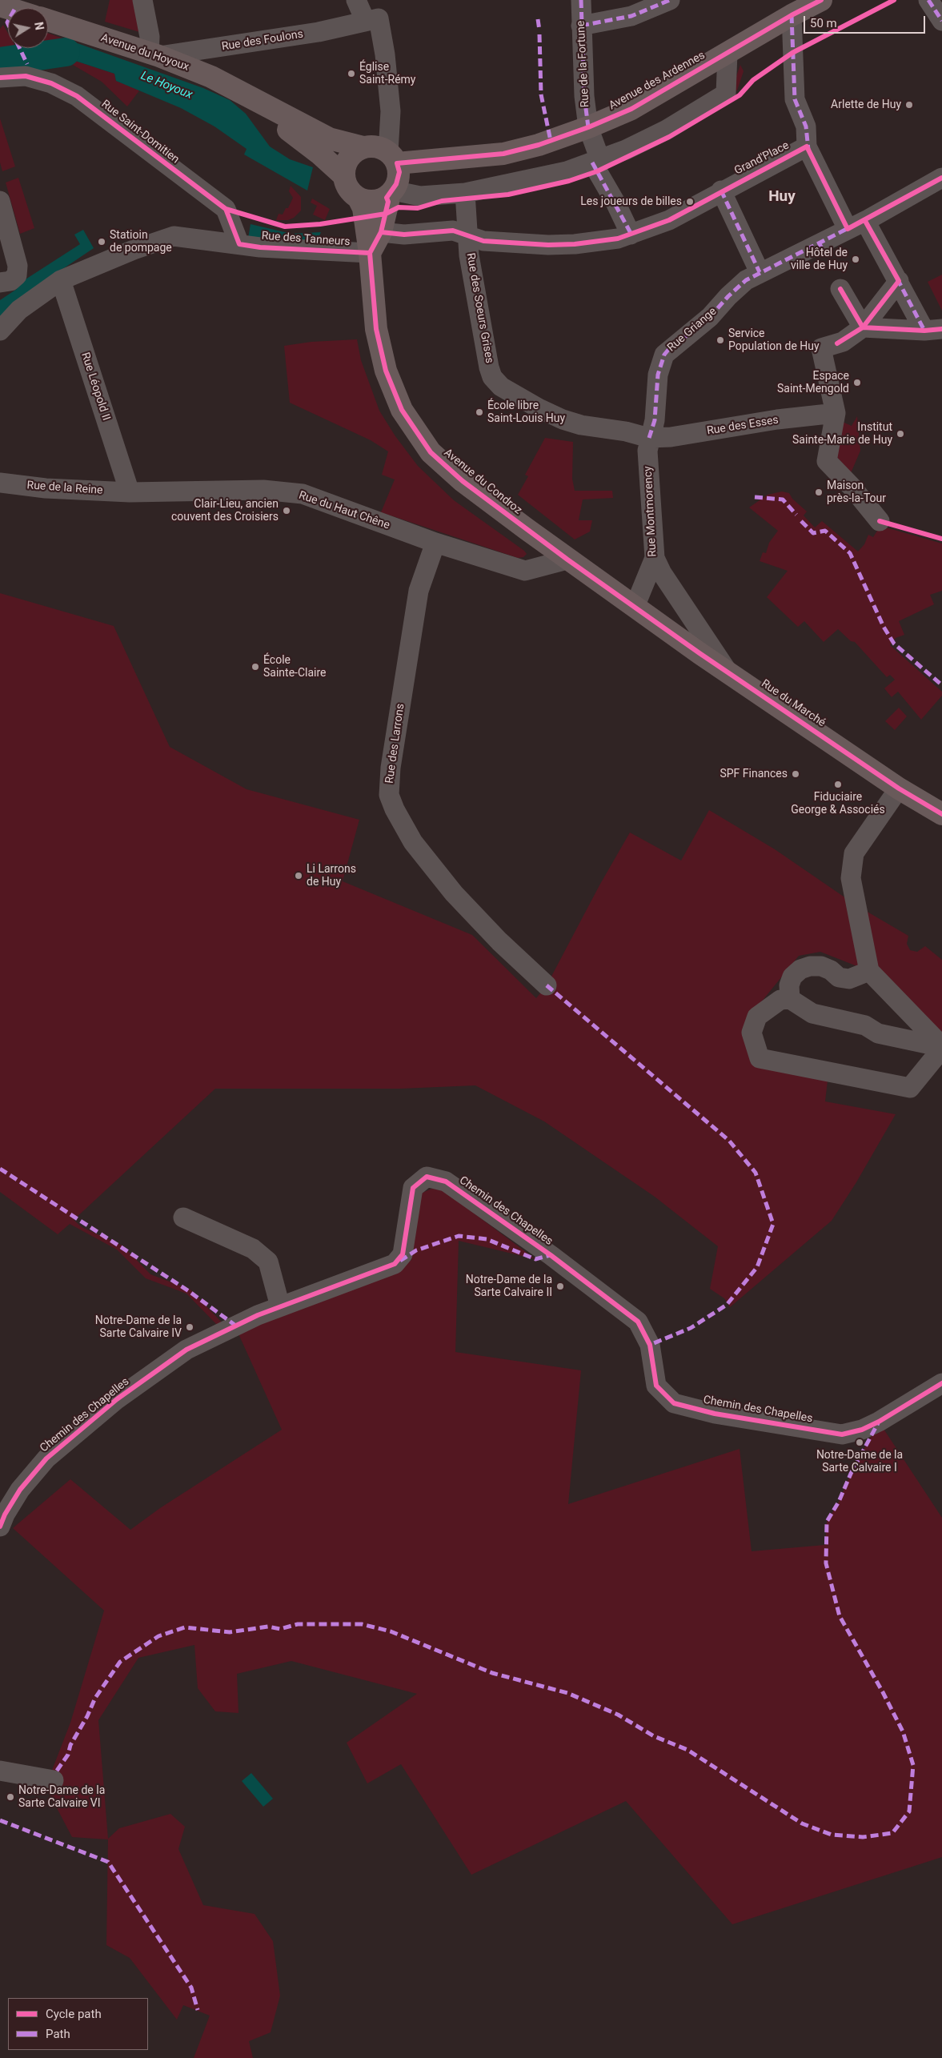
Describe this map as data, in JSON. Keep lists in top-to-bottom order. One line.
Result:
{"streets":{"main road":["Avenue du Hoyoux","Avenue des Ardennes","Avenue du Condroz","Rue du Marché"],"street":["Rue des Foulons","Rue de la Fortune","Rue Saint-Domitien","Grand'Place","Rue des Tanneurs","Rue des Soeurs Grises","Rue Griange","Rue Léopold II","Rue des Esses","Rue de la Reine","Rue du Haut Chêne","Rue Montmorency","Rue des Larrons","Chemin des Chapelles"]},"crossings":[["Rue des Foulons","Avenue du Hoyoux"],["Avenue du Hoyoux","Avenue des Ardennes"],["Avenue du Hoyoux","Avenue du Condroz"],["Rue de la Fortune","Avenue des Ardennes"],["Rue de la Fortune","Grand'Place"],["Avenue des Ardennes","Avenue du Condroz"],["Rue Saint-Domitien","Rue des Tanneurs"],["Grand'Place","Rue des Soeurs Grises"],["Rue des Tanneurs","Rue Léopold II"],["Rue des Tanneurs","Avenue du Condroz"],["Rue des Soeurs Grises","Rue Griange"],["Rue des Soeurs Grises","Rue des Esses"],["Rue des Soeurs Grises","Rue Montmorency"],["Rue Griange","Rue des Esses"],["Rue Griange","Rue Montmorency"],["Rue Léopold II","Rue de la Reine"],["Rue Léopold II","Rue du Haut Chêne"],["Rue des Esses","Rue Montmorency"],["Avenue du Condroz","Rue du Haut Chêne"],["Avenue du Condroz","Rue Montmorency"],["Avenue du Condroz","Rue du Marché"],["Rue de la Reine","Rue du Haut Chêne"],["Rue du Haut Chêne","Rue des Larrons"],["Rue Montmorency","Rue du Marché"]],"districts":["Huy"],"water":["Le Hoyoux"],"places":["Église Saint-Rémy","Arlette de Huy","Les joueurs de billes","Statioin de pompage","Hôtel de ville de Huy","Service Population de Huy","Espace Saint-Mengold","École libre Saint-Louis Huy","Institut Sainte-Marie de Huy","Maison près-la-Tour","Clair-Lieu, ancien couvent des Croisiers","École Sainte-Claire","SPF Finances","Fiduciaire George & Associés","Li Larrons de Huy","Notre-Dame de la Sarte Calvaire II","Notre-Dame de la Sarte Calvaire IV","Notre-Dame de la Sarte Calvaire I","Notre-Dame de la Sarte Calvaire VI"],"legend":["Cycle path","Path"],"scale_bar":"50 m","north":"right"}
